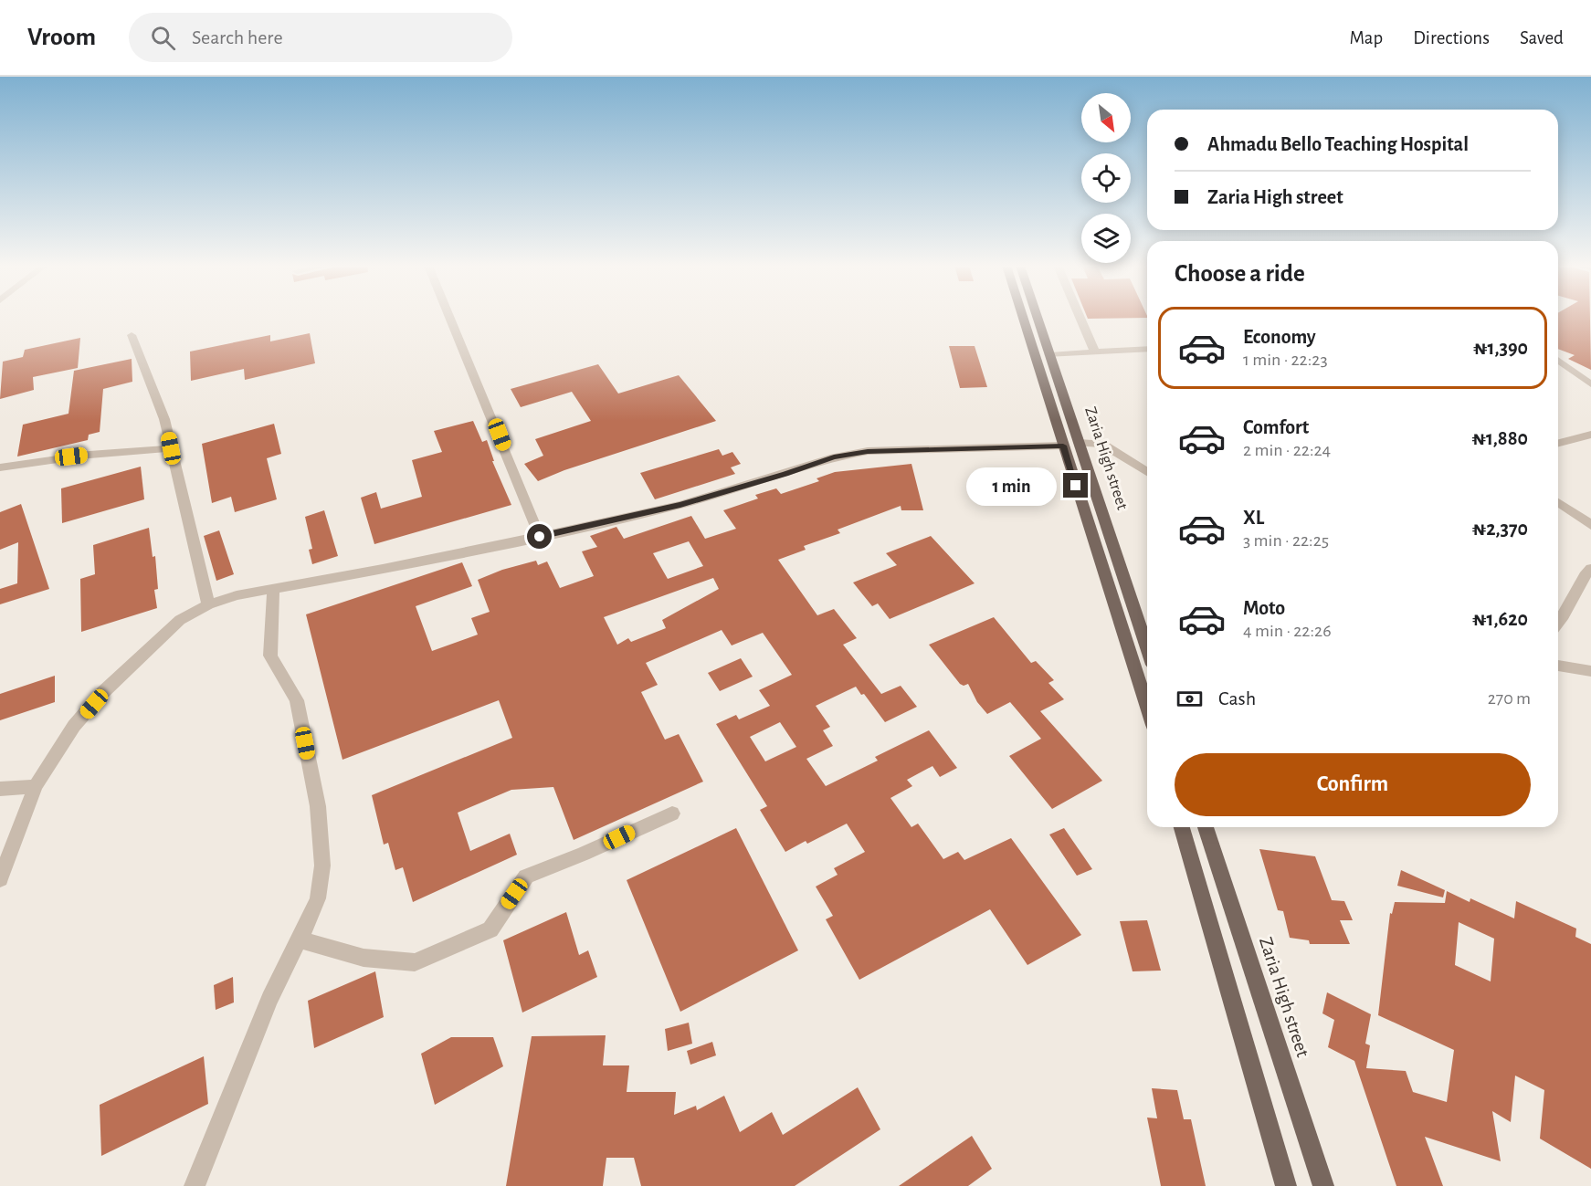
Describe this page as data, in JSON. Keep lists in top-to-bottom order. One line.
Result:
{"streets":{"main road":["Zaria High street"]},"north":"bottom right","page":{"header":"Vroom","search":"Search here","nav":["Map","Directions","Saved"],"banner":["Ahmadu Bello Teaching Hospital","Zaria High street"],"heading":"Choose a ride","list":[{"name":"Economy","note":"1 min · 22:23","value":"₦1,390"},{"name":"Comfort","note":"2 min · 22:24","value":"₦1,880"},{"name":"XL","note":"3 min · 22:25","value":"₦2,370"},{"name":"Moto","note":"4 min · 22:26","value":"₦1,620"}],"bubble":"1 min","pay":["Cash","270 m"],"buttons":"Confirm"}}
